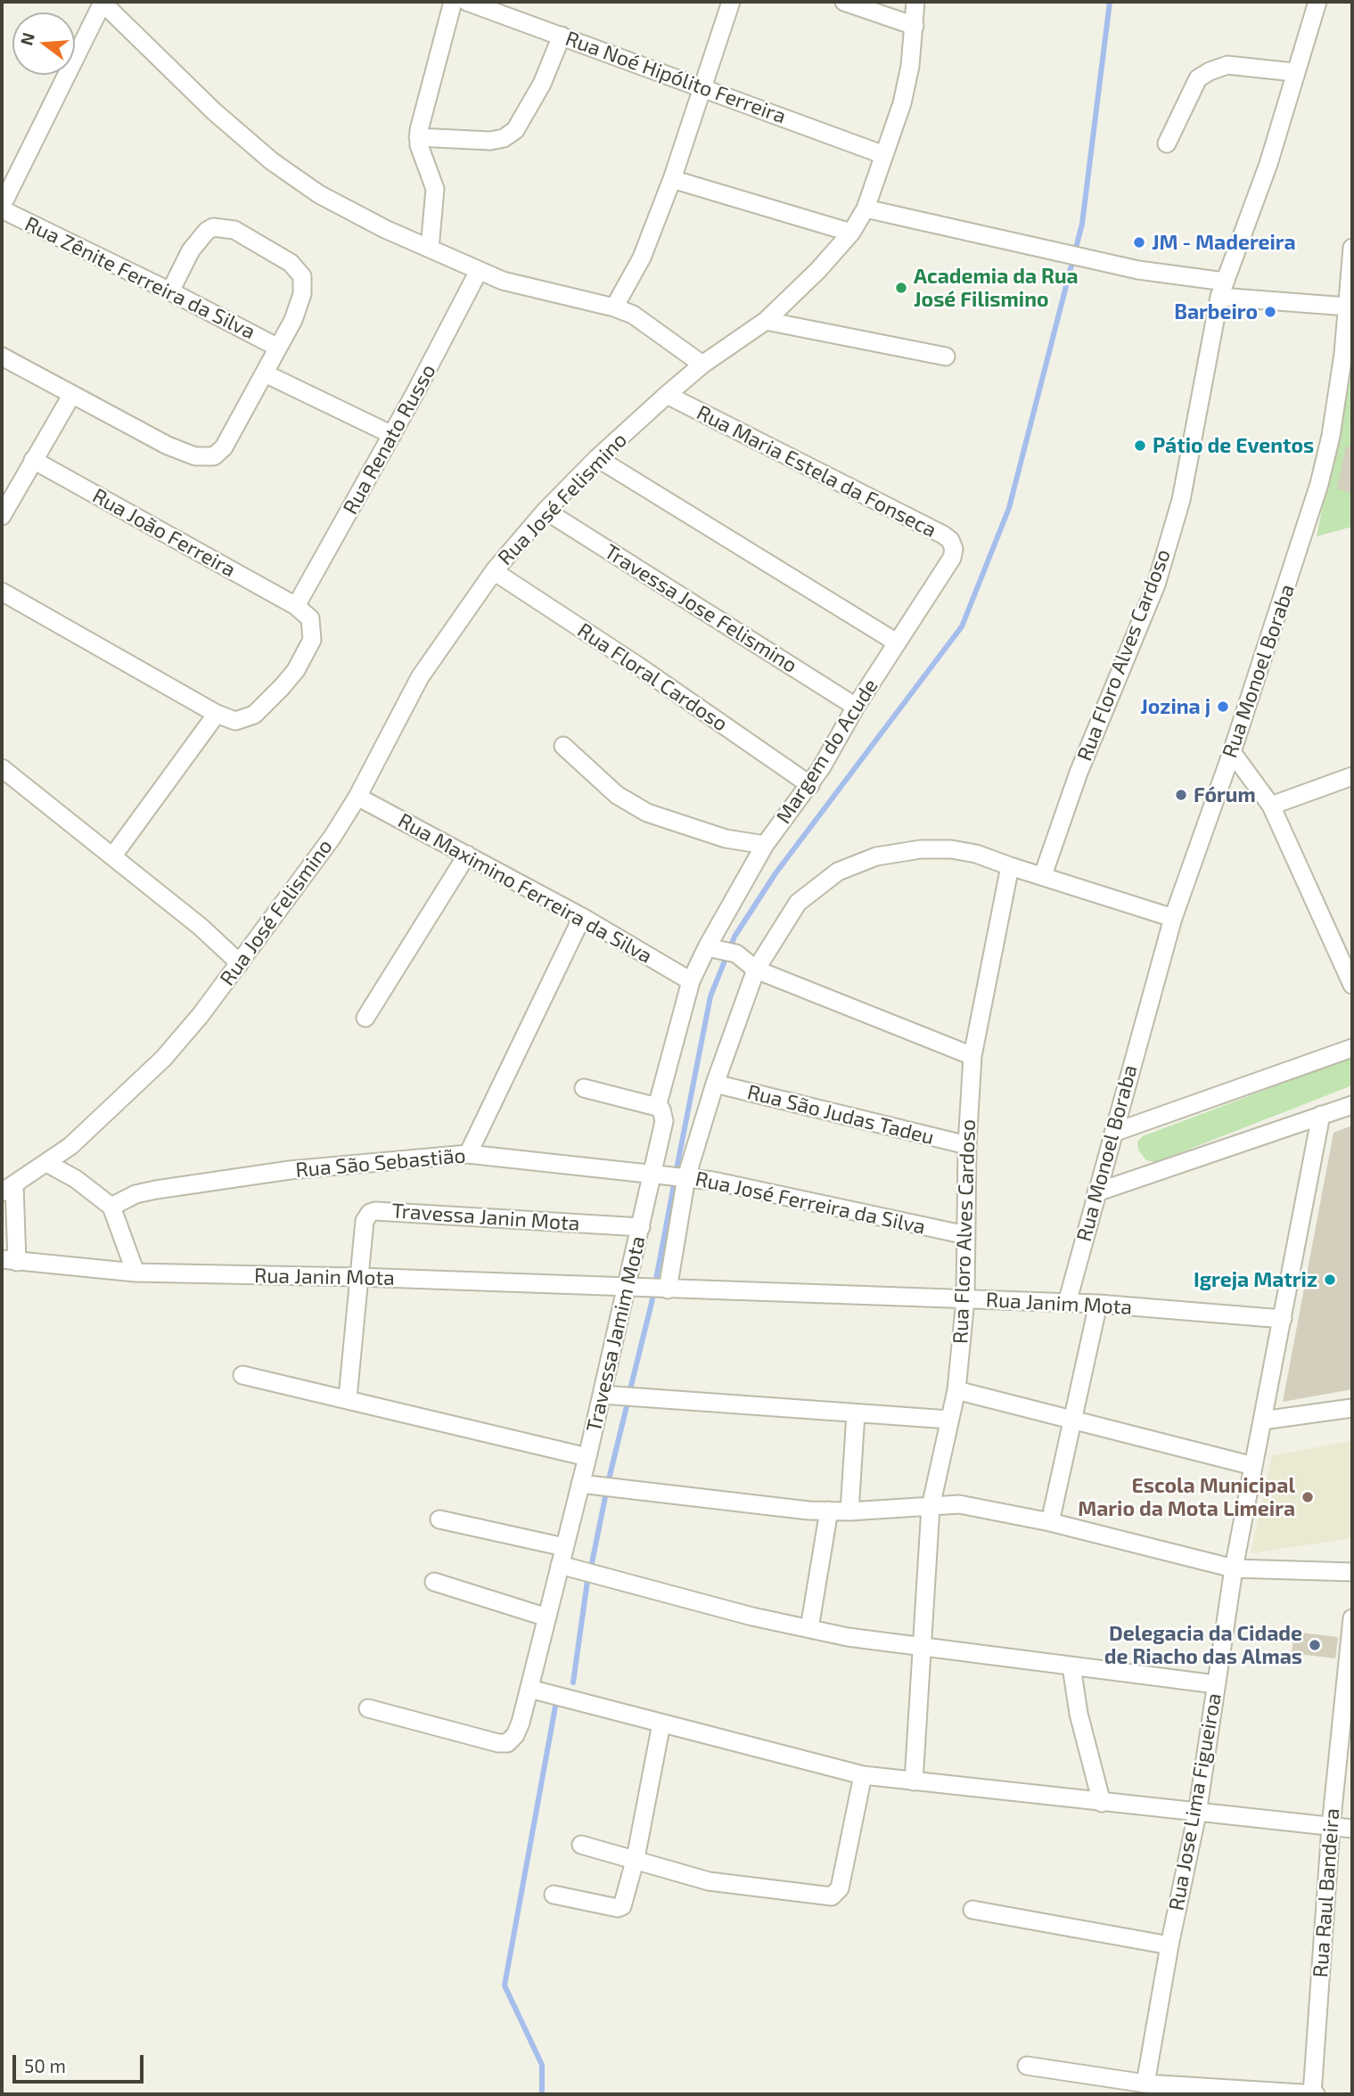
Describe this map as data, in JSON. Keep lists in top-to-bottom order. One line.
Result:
{"streets":{"street":["Rua Noé Hipólito Ferreira","Rua Zênite Ferreira da Silva","Rua Renato Russo","Rua Maria Estela da Fonseca","Rua José Felismino","Rua João Ferreira","Travessa Jose Felismino","Rua Floro Alves Cardoso","Rua Monoel Boraba","Rua Floral Cardoso","Margem do Acude","Rua Maximino Ferreira da Silva","Rua São Judas Tadeu","Rua São Sebastião","Rua José Ferreira da Silva","Travessa Janin Mota","Rua Janin Mota","Rua Janim Mota","Travessa Jamim Mota","Rua Jose Lima Figueiroa","Rua Raul Bandeira"]},"crossings":[["Rua Noé Hipólito Ferreira","Rua José Felismino"],["Rua Renato Russo","Rua João Ferreira"],["Rua Maria Estela da Fonseca","Rua José Felismino"],["Rua Maria Estela da Fonseca","Margem do Acude"],["Rua José Felismino","Travessa Jose Felismino"],["Rua José Felismino","Rua Floral Cardoso"],["Rua José Felismino","Rua Maximino Ferreira da Silva"],["Travessa Jose Felismino","Margem do Acude"],["Rua Floro Alves Cardoso","Rua São Judas Tadeu"],["Rua Floro Alves Cardoso","Rua José Ferreira da Silva"],["Rua Floro Alves Cardoso","Rua Janim Mota"],["Rua Monoel Boraba","Rua Janim Mota"],["Rua Floral Cardoso","Margem do Acude"],["Margem do Acude","Rua Maximino Ferreira da Silva"],["Rua São Sebastião","Rua José Ferreira da Silva"],["Rua São Sebastião","Travessa Jamim Mota"],["Rua José Ferreira da Silva","Travessa Jamim Mota"],["Travessa Janin Mota","Rua Janin Mota"],["Travessa Janin Mota","Travessa Jamim Mota"],["Rua Janin Mota","Rua Janim Mota"],["Rua Janin Mota","Travessa Jamim Mota"],["Rua Janim Mota","Rua Jose Lima Figueiroa"],["Rua Jose Lima Figueiroa","Rua Raul Bandeira"]],"places":["JM - Madereira","Academia da Rua José Filismino","Barbeiro","Pátio de Eventos","Jozina j","Fórum","Igreja Matriz","Escola Municipal Mario da Mota Limeira","Delegacia da Cidade de Riacho das Almas"],"scale_bar":"50 m","north":"left"}
